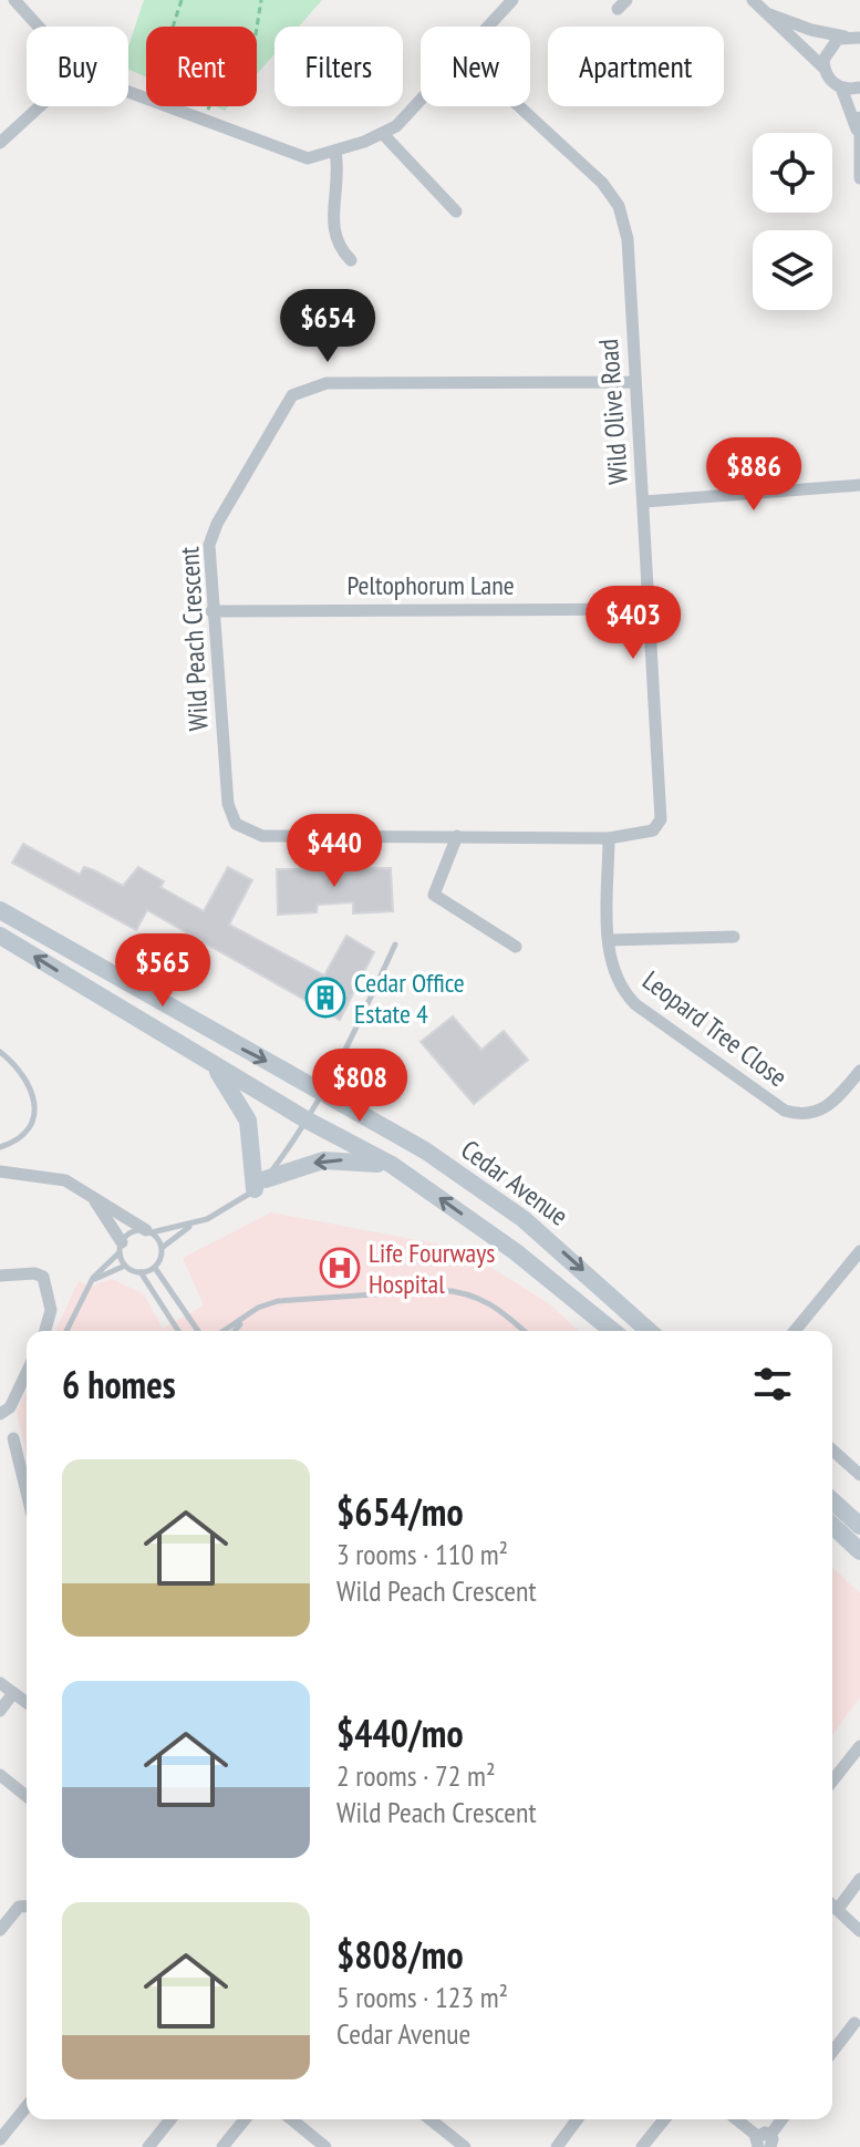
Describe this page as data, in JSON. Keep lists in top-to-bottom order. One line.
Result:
{"streets":{"main road":["Cedar Avenue"],"street":["Wild Olive Road","Peltophorum Lane","Wild Peach Crescent","Leopard Tree Close"]},"crossings":[["Wild Olive Road","Peltophorum Lane"],["Wild Olive Road","Wild Peach Crescent"],["Peltophorum Lane","Wild Peach Crescent"],["Wild Peach Crescent","Leopard Tree Close"]],"places":{"building":["Cedar Office Estate 4"],"hospital":["Life Fourways Hospital"]},"page":{"chip":["Buy","Rent","Filters","New","Apartment"],"price":["$654","$886","$403","$440","$565","$808"],"heading":"6 homes","list":[{"name":"$654/mo","note":"3 rooms · 110 m² · Wild Peach Crescent"},{"name":"$440/mo","note":"2 rooms · 72 m² · Wild Peach Crescent"},{"name":"$808/mo","note":"5 rooms · 123 m² · Cedar Avenue"}]}}
